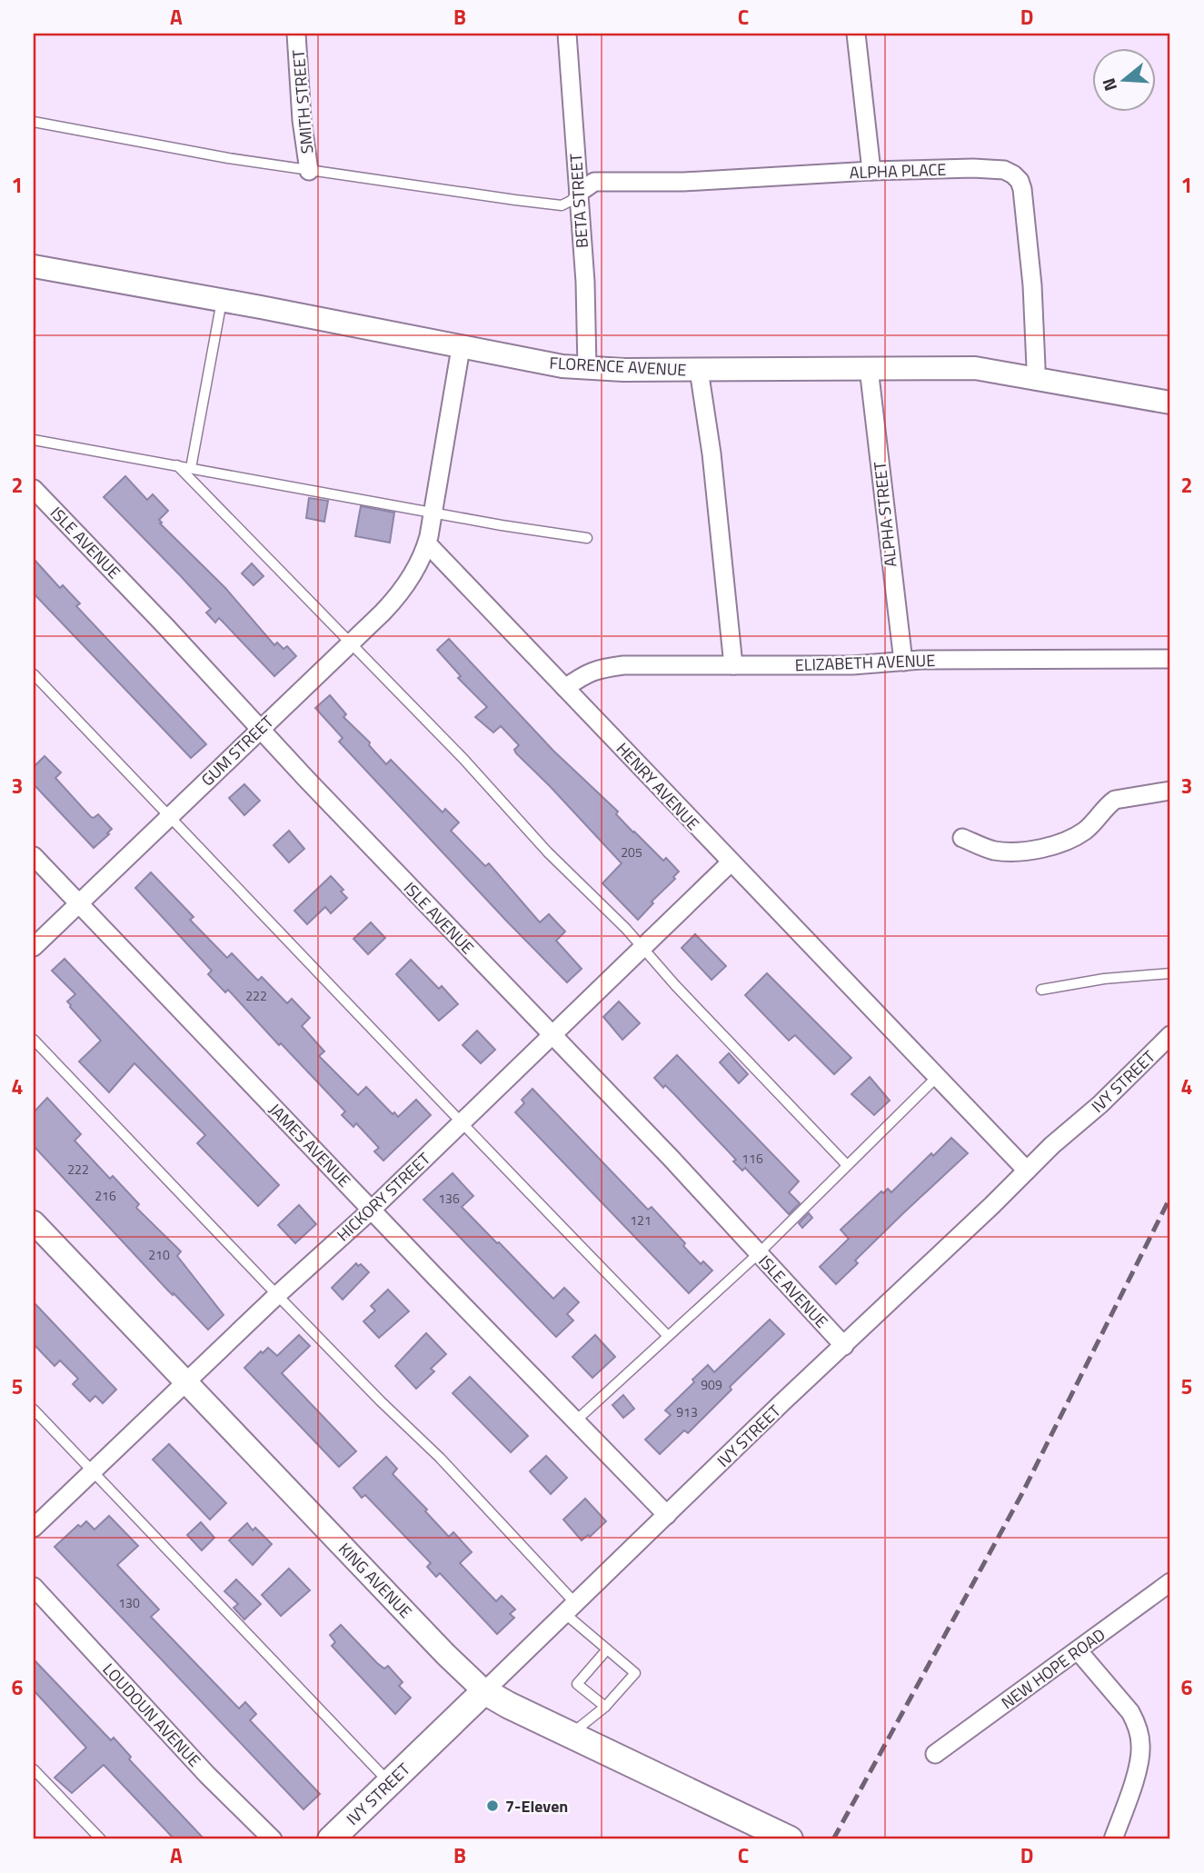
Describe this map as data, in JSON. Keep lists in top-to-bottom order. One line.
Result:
{"streets":{"main road":["IVY STREET","KING AVENUE"],"street":["SMITH STREET","ALPHA PLACE","BETA STREET","FLORENCE AVENUE","ALPHA STREET","ISLE AVENUE","ELIZABETH AVENUE","GUM STREET","HENRY AVENUE","JAMES AVENUE","HICKORY STREET","NEW HOPE ROAD","LOUDOUN AVENUE"]},"crossings":[["ALPHA PLACE","BETA STREET"],["ALPHA PLACE","FLORENCE AVENUE"],["BETA STREET","FLORENCE AVENUE"],["FLORENCE AVENUE","ALPHA STREET"],["ALPHA STREET","ELIZABETH AVENUE"],["ISLE AVENUE","GUM STREET"],["ISLE AVENUE","IVY STREET"],["ISLE AVENUE","HICKORY STREET"],["ELIZABETH AVENUE","HENRY AVENUE"],["GUM STREET","HENRY AVENUE"],["GUM STREET","JAMES AVENUE"],["HENRY AVENUE","IVY STREET"],["HENRY AVENUE","HICKORY STREET"],["IVY STREET","JAMES AVENUE"],["IVY STREET","KING AVENUE"],["JAMES AVENUE","HICKORY STREET"],["HICKORY STREET","KING AVENUE"]],"places":["7-Eleven"],"house_numbers":["205","222","116","222","216","136","121","210","909","913","130"],"north":"left","grid":{"columns":["A","B","C","D"],"rows":["1","2","3","4","5","6"]}}
